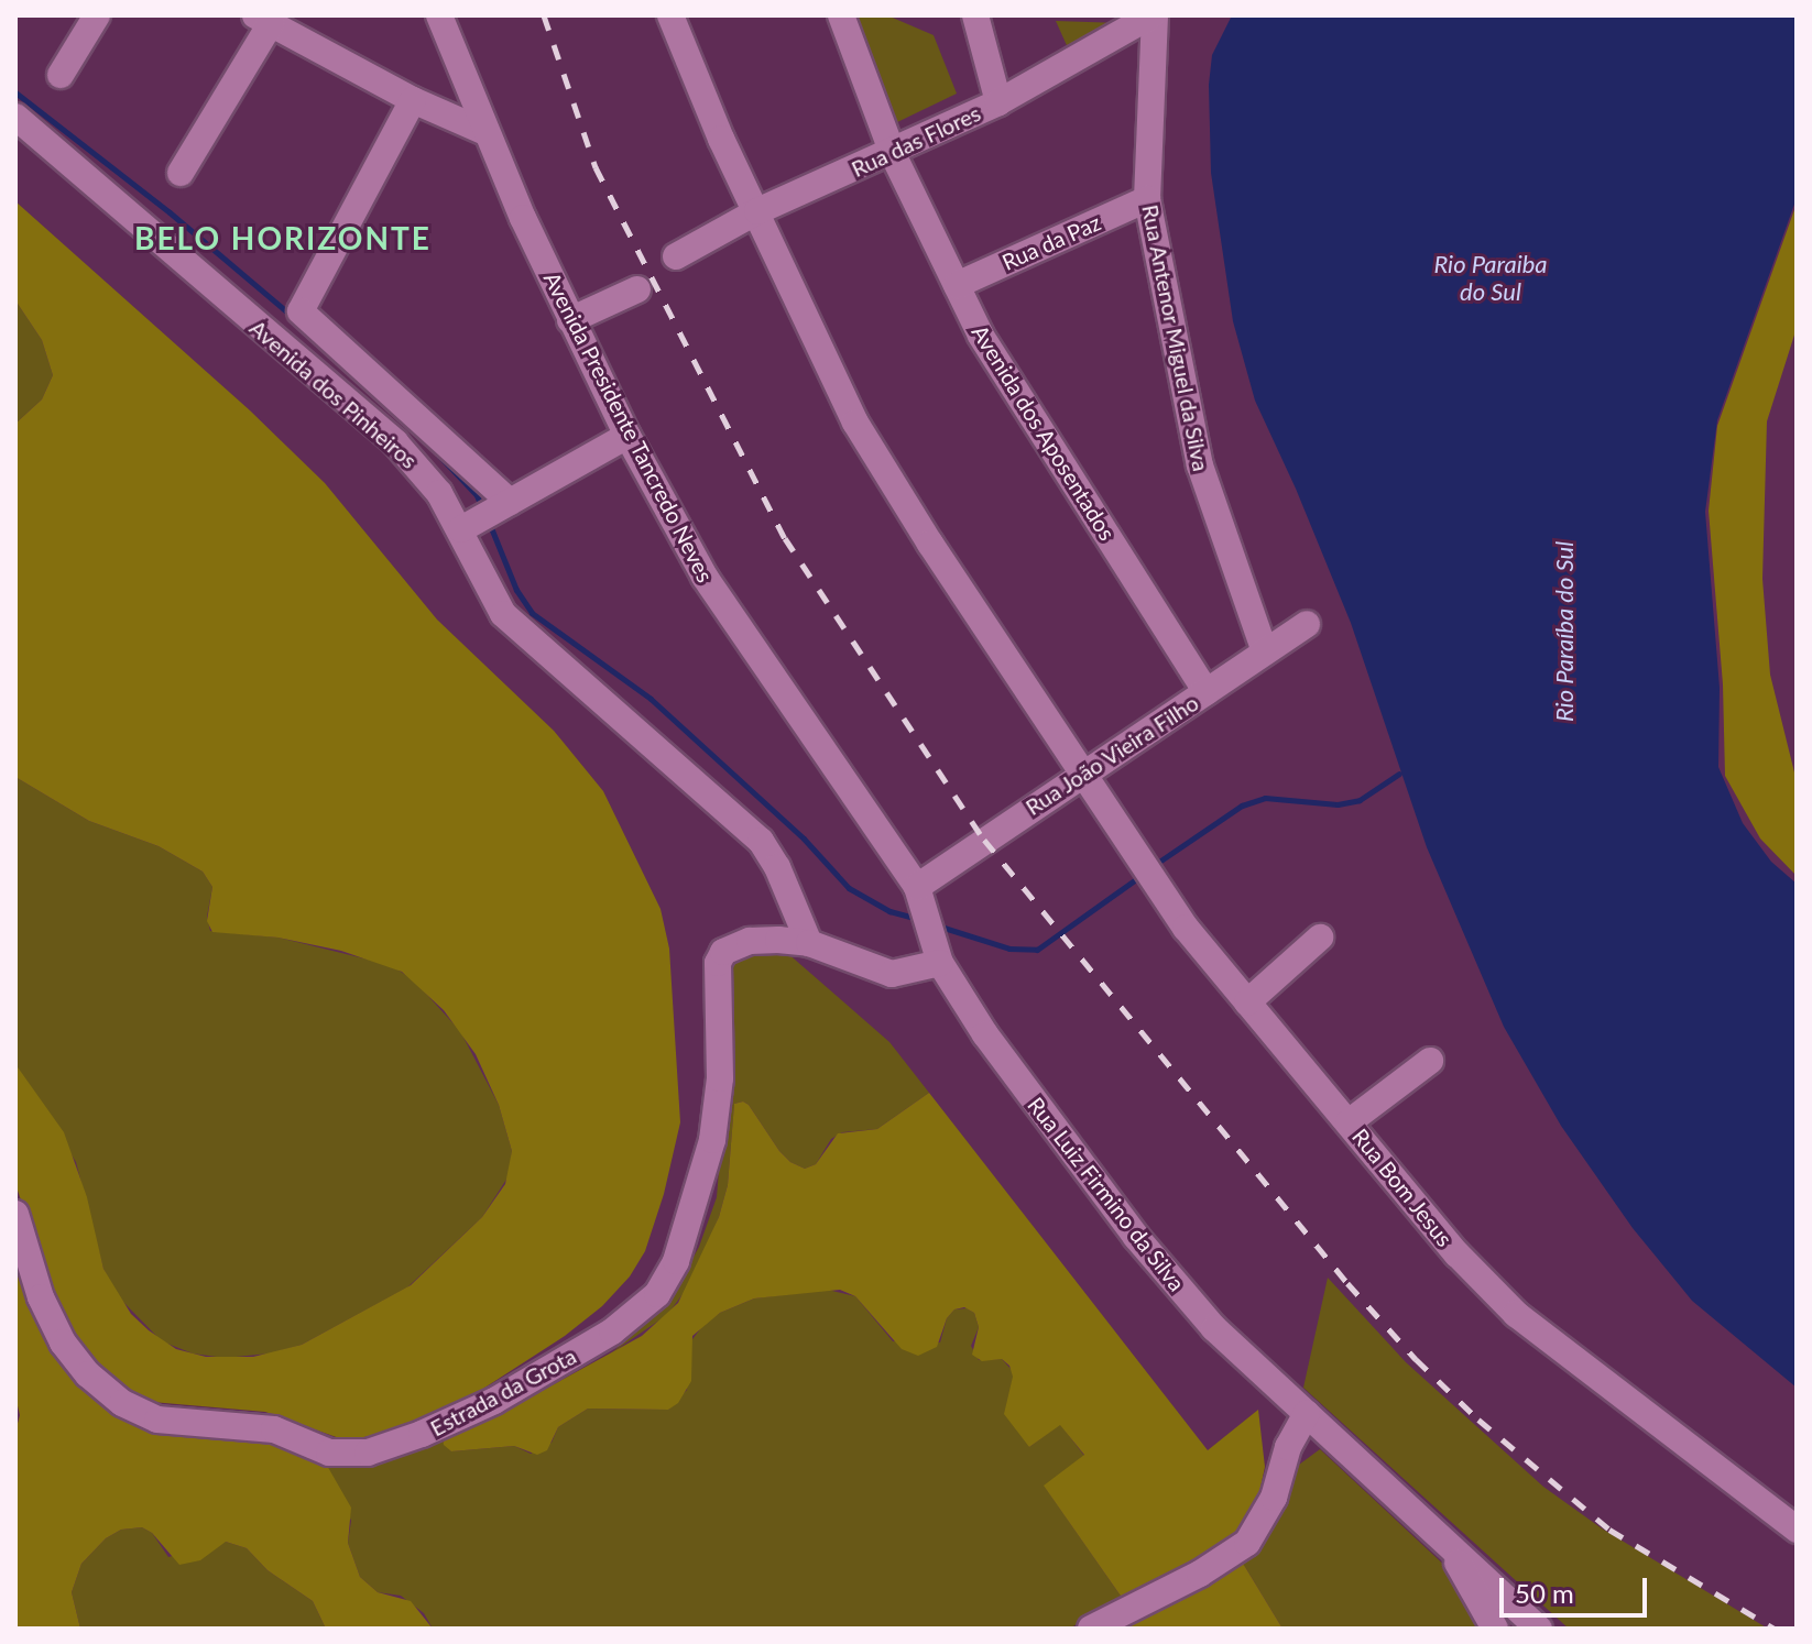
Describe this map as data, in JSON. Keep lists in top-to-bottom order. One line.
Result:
{"streets":{"street":["Rua das Flores","Rua da Paz","Rua Antenor Miguel da Silva","Avenida dos Pinheiros","Avenida Presidente Tancredo Neves","Avenida dos Aposentados","Rua João Vieira Filho","Rua Bom Jesus","Rua Luiz Firmino da Silva","Estrada da Grota"]},"crossings":[["Rua das Flores","Rua Antenor Miguel da Silva"],["Rua das Flores","Avenida dos Aposentados"],["Rua das Flores","Rua Bom Jesus"],["Rua da Paz","Rua Antenor Miguel da Silva"],["Rua da Paz","Avenida dos Aposentados"],["Rua Antenor Miguel da Silva","Rua João Vieira Filho"],["Avenida dos Pinheiros","Estrada da Grota"],["Avenida Presidente Tancredo Neves","Rua João Vieira Filho"],["Avenida Presidente Tancredo Neves","Rua Luiz Firmino da Silva"],["Avenida dos Aposentados","Rua João Vieira Filho"],["Rua João Vieira Filho","Rua Bom Jesus"]],"districts":["BELO HORIZONTE"],"water":["Rio Paraiba do Sul","Rio Paraíba do Sul"],"scale_bar":"50 m"}
